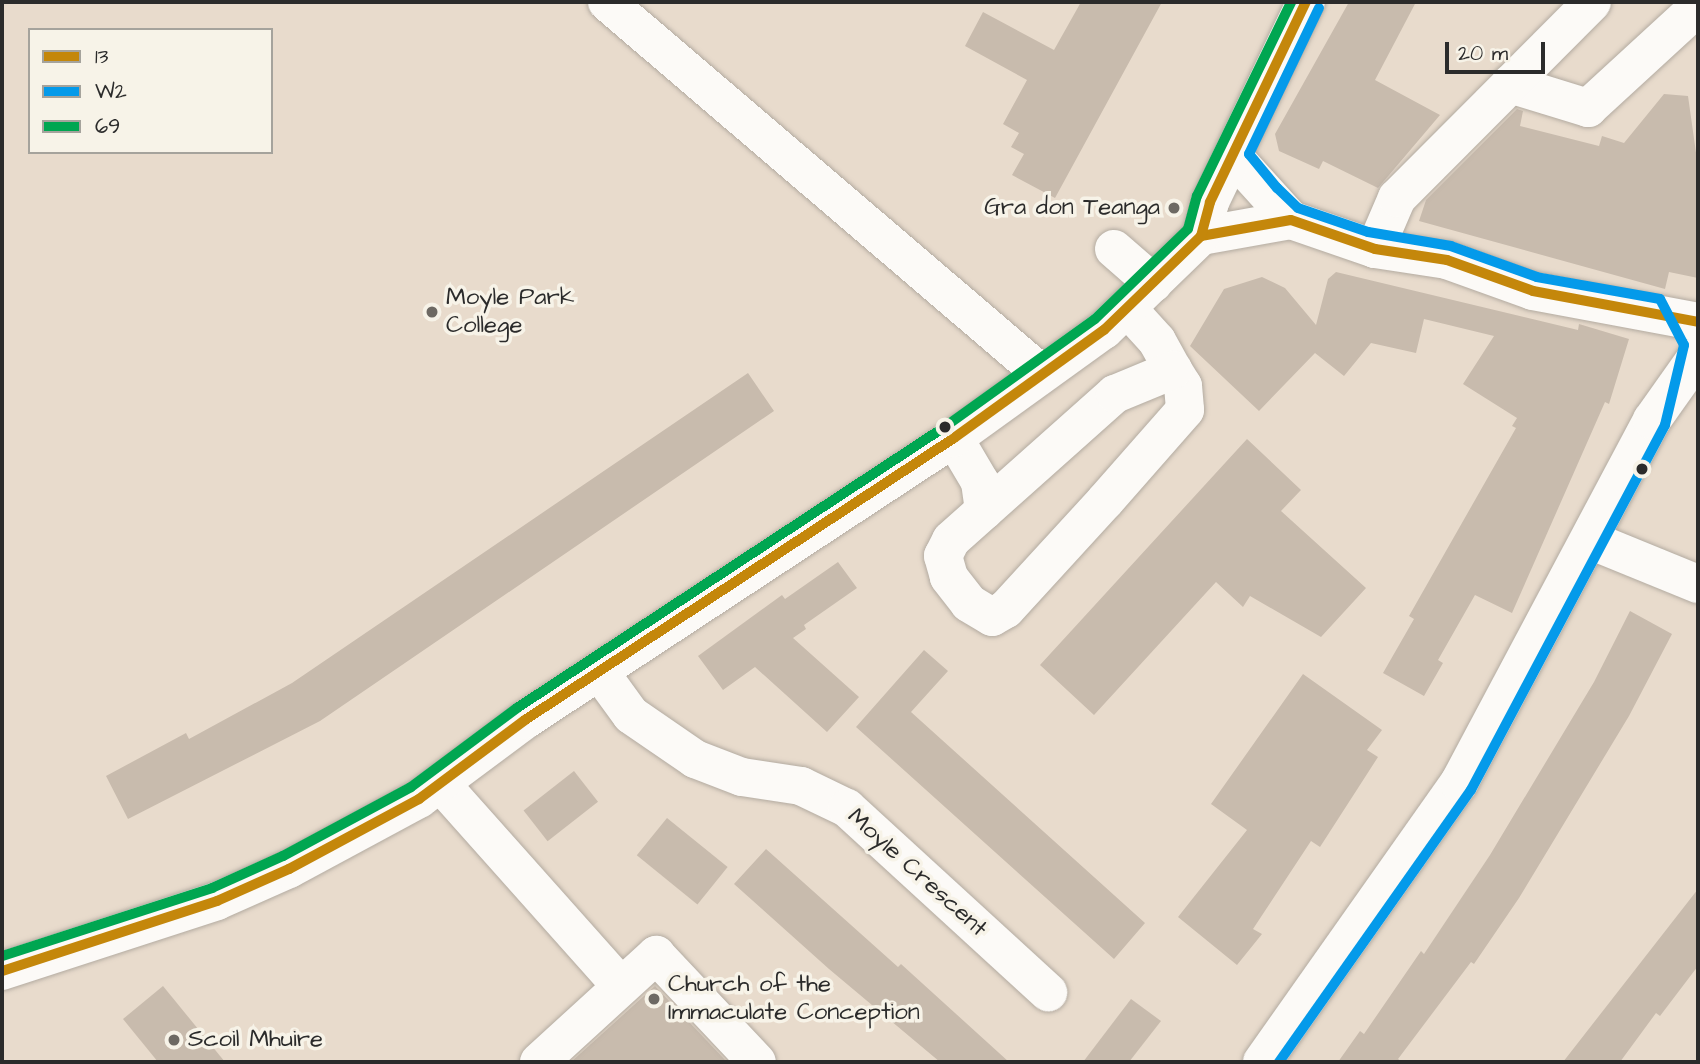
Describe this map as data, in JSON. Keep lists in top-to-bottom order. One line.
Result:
{"streets":{"street":["Moyle Crescent"]},"places":["Gra don Teanga","Moyle Park College","Church of the Immaculate Conception","Scoil Mhuire"],"lines":["transit line 13","transit line 69","transit line W2"],"legend":["13","W2","69"],"scale_bar":"20 m"}
